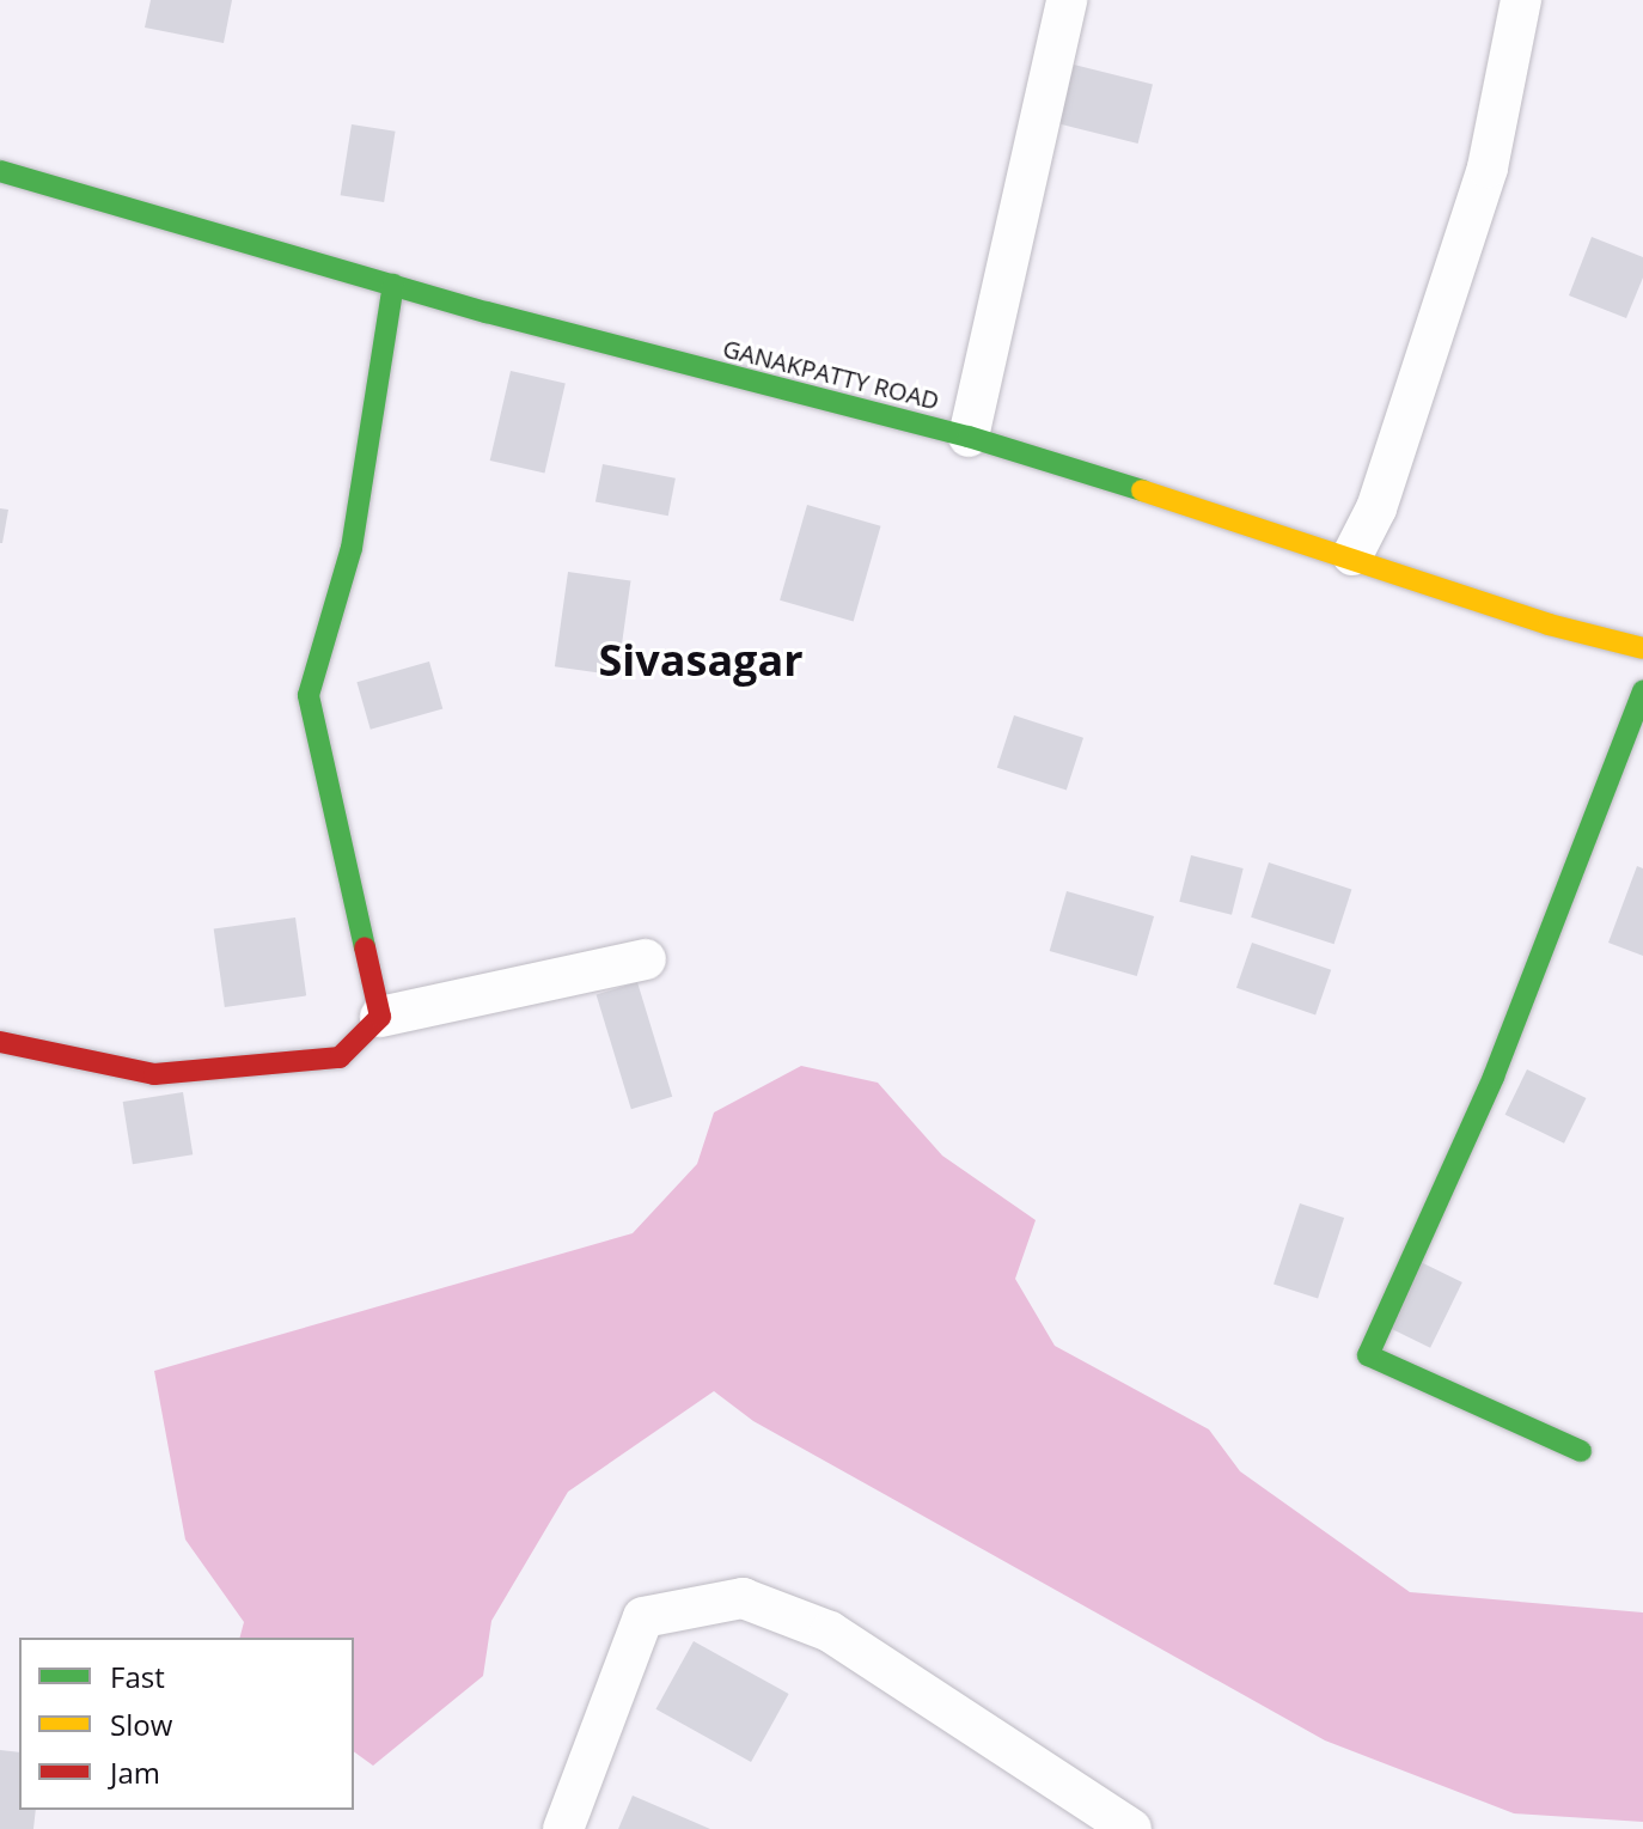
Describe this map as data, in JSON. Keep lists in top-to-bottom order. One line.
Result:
{"streets":{"street":["GANAKPATTY ROAD"]},"districts":["Sivasagar"],"legend":["Fast","Slow","Jam"]}
